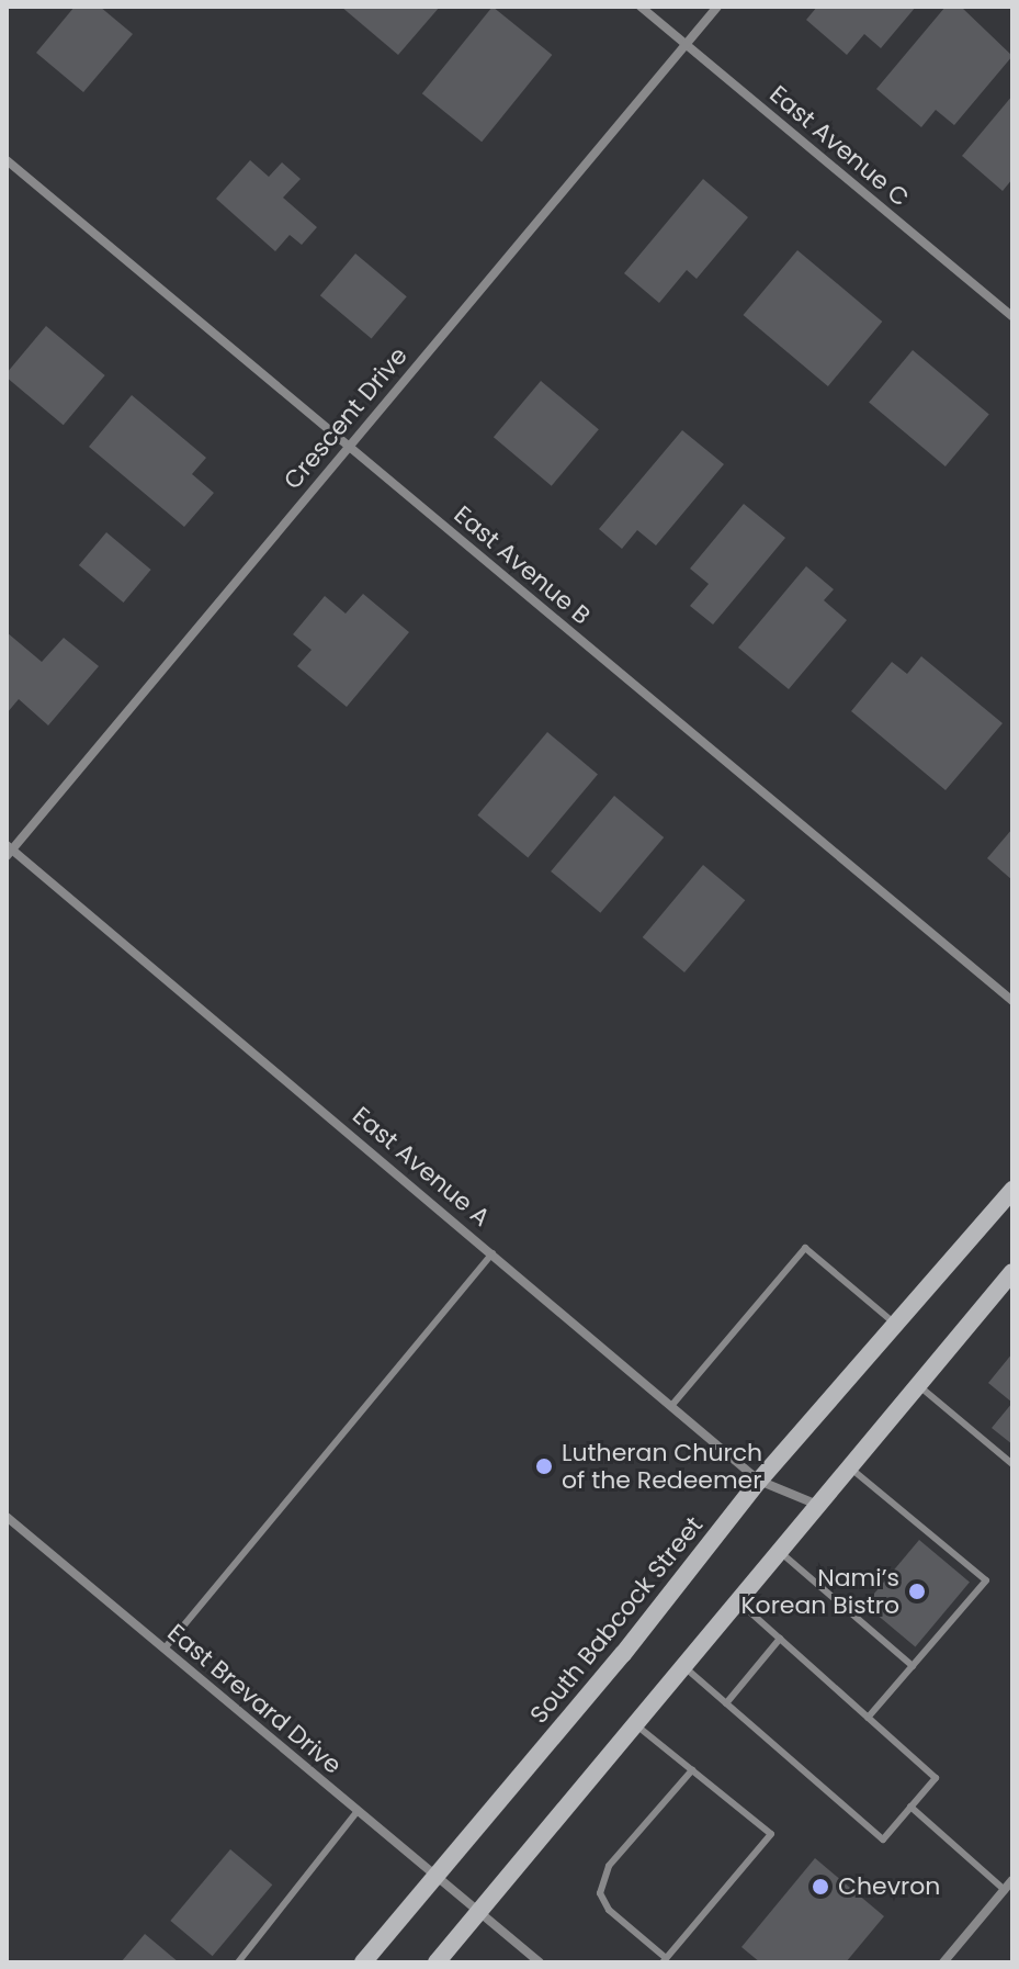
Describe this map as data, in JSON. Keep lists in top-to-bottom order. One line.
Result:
{"streets":{"main road":["South Babcock Street"],"street":["East Avenue C","Crescent Drive","East Avenue B","East Avenue A","East Brevard Drive"]},"crossings":[["East Avenue C","Crescent Drive"],["Crescent Drive","East Avenue B"],["Crescent Drive","East Avenue A"],["East Avenue A","South Babcock Street"],["South Babcock Street","East Brevard Drive"]],"places":["Lutheran Church of the Redeemer","Nami’s Korean Bistro","Chevron"]}
